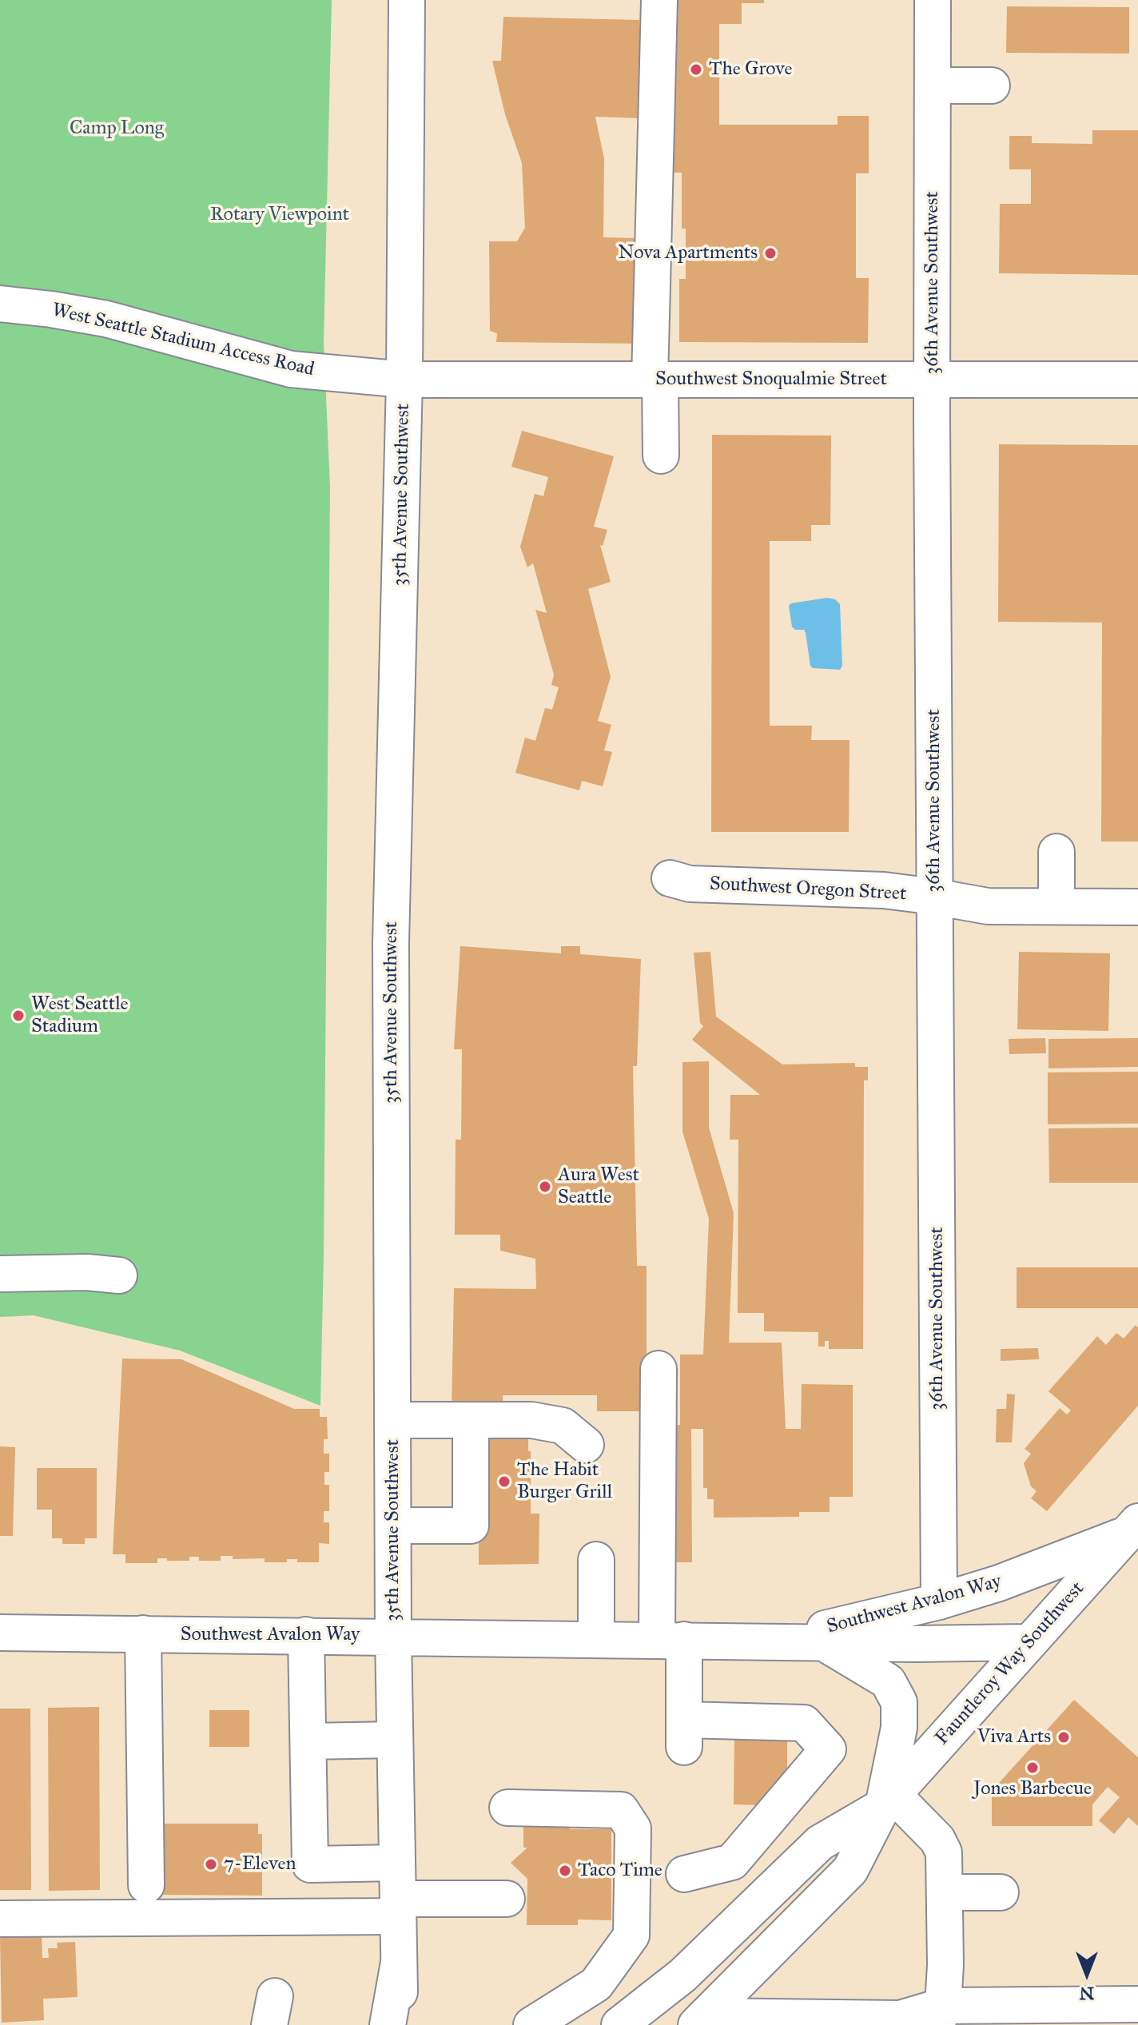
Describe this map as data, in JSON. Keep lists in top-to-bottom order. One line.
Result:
{"streets":{"main road":["36th Avenue Southwest","West Seattle Stadium Access Road","Southwest Snoqualmie Street","35th Avenue Southwest","Southwest Oregon Street","Southwest Avalon Way","Fauntleroy Way Southwest"]},"crossings":[["36th Avenue Southwest","Southwest Snoqualmie Street"],["36th Avenue Southwest","Southwest Oregon Street"],["36th Avenue Southwest","Southwest Avalon Way"],["West Seattle Stadium Access Road","Southwest Snoqualmie Street"],["West Seattle Stadium Access Road","35th Avenue Southwest"],["Southwest Snoqualmie Street","35th Avenue Southwest"],["35th Avenue Southwest","Southwest Avalon Way"],["Southwest Avalon Way","Fauntleroy Way Southwest"]],"parks":["Camp Long","Rotary Viewpoint"],"places":["The Grove","Nova Apartments","West Seattle Stadium","Aura West Seattle","The Habit Burger Grill","Viva Arts","Jones Barbecue","7-Eleven","Taco Time"],"north":"bottom"}
